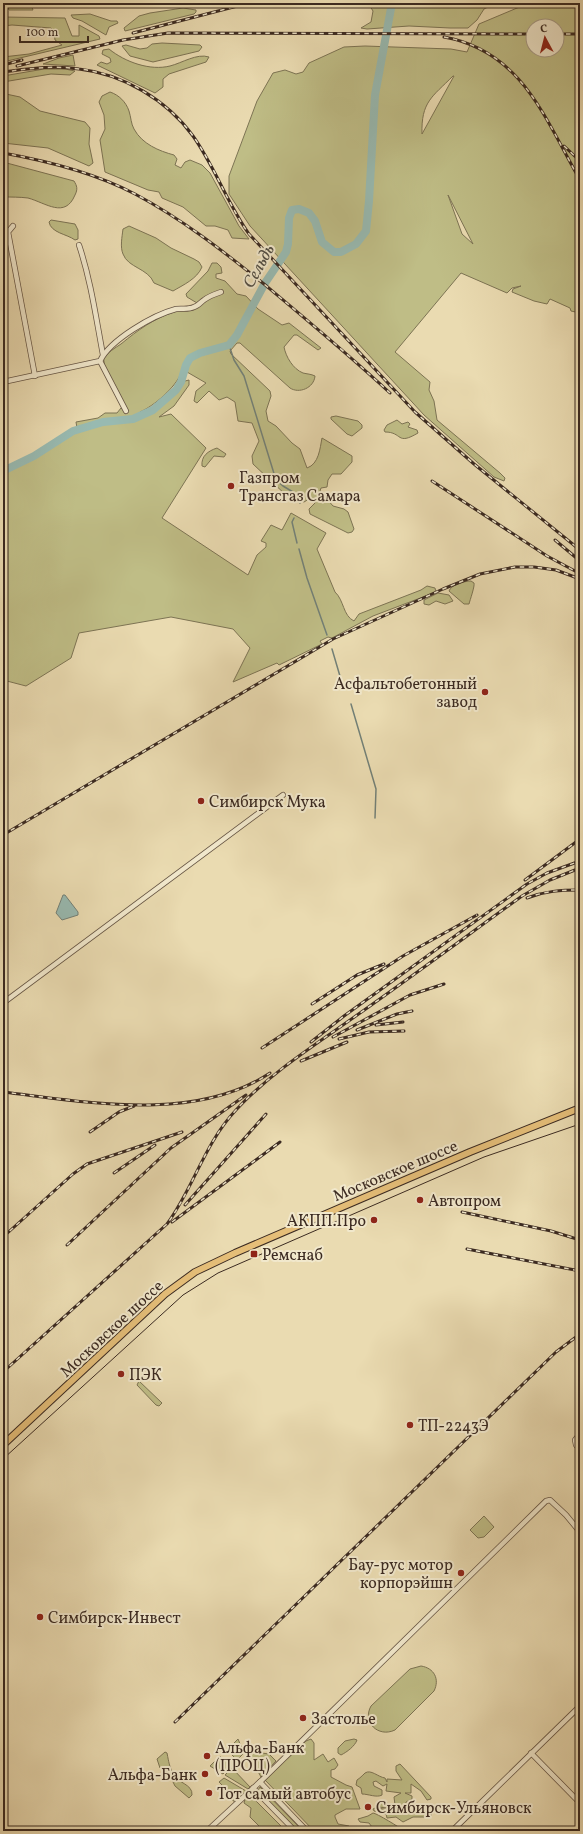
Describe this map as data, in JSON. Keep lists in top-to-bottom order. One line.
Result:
{"streets":{"main road":["Московское шоссе"]},"water":["Сельдь"],"places":{"other":["Газпром Трансгаз Самара","Асфальтобетонный завод","Симбирск Мука","Автопром","АКПП.Про","ПЭК","ТП-2243Э","Бау-рус мотор корпорэйшн","Симбирск-Инвест","Застолье","Альфа-Банк (ПРОЦ)","Альфа-Банк","Тот самый автобус","Симбирск-Ульяновск"],"transit":["Ремснаб"]},"scale_bar":"100 m","north":"top"}
